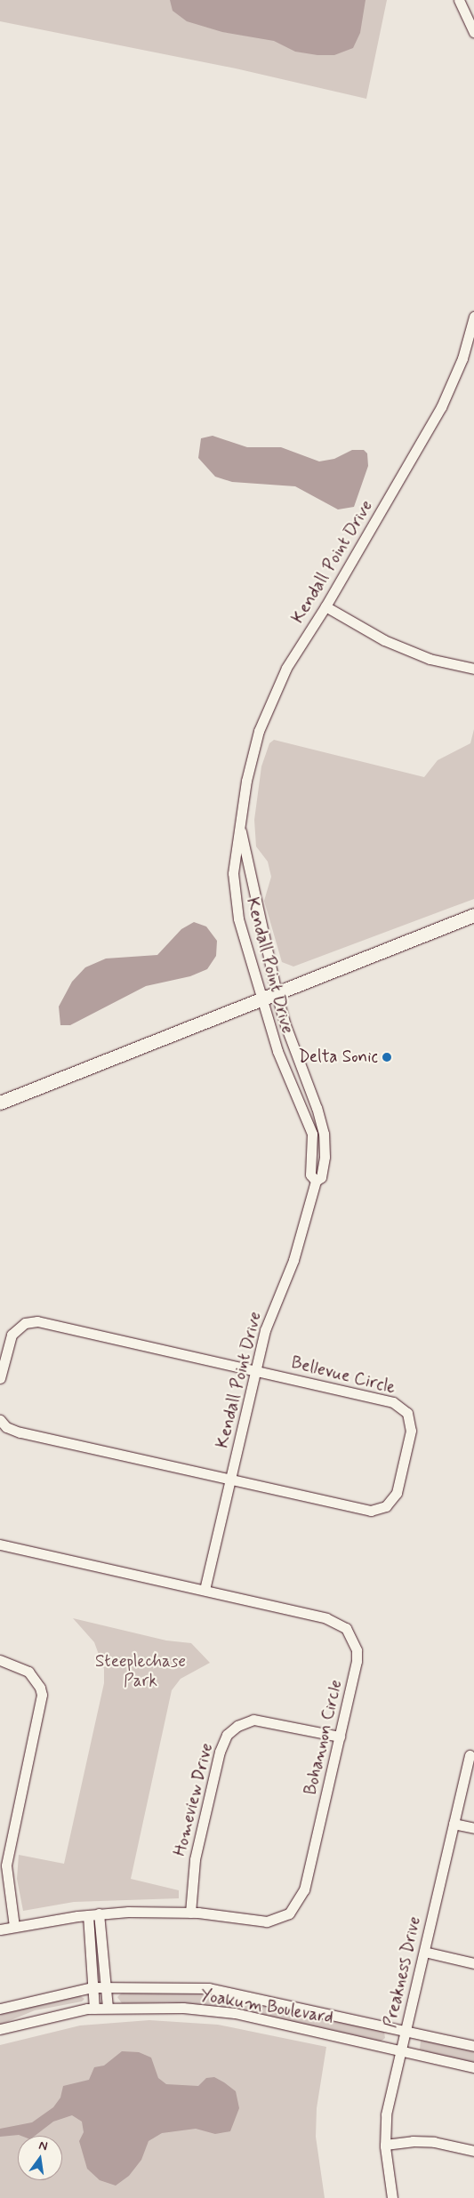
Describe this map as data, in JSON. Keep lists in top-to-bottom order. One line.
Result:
{"streets":{"street":["Kendall Point Drive","Bellevue Circle","Bohannon Circle","Homeview Drive","Preakness Drive","Yoakum Boulevard"]},"crossings":[["Kendall Point Drive","Bellevue Circle"],["Kendall Point Drive","Bohannon Circle"],["Bohannon Circle","Homeview Drive"],["Preakness Drive","Yoakum Boulevard"]],"parks":["Steeplechase Park"],"places":["Delta Sonic"],"north":"top"}
